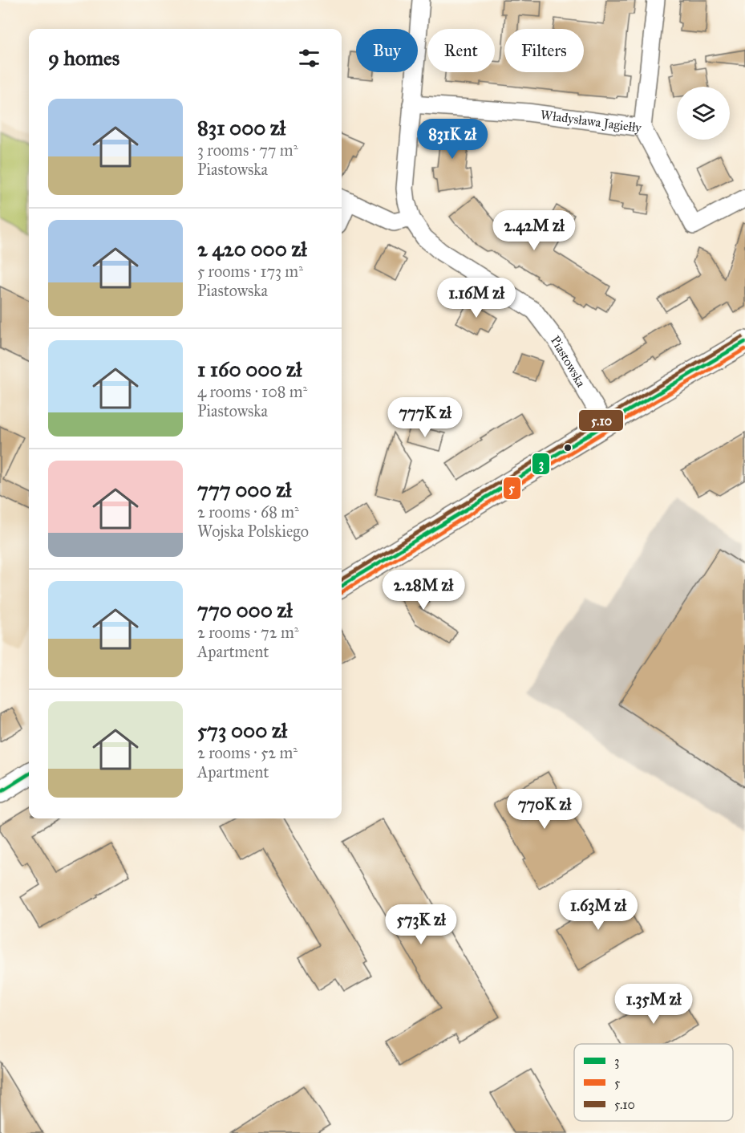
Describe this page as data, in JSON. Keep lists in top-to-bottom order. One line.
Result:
{"streets":{"street":["Władysława Jagiełły","Piastowska"]},"crossings":[["Władysława Jagiełły","Piastowska"]],"lines":["transit line 5.10","transit line 3","transit line 5"],"legend":["3","5","5.10"],"page":{"chip":["Buy","Rent","Filters"],"heading":"9 homes","list":[{"name":"831 000 zł","note":"3 rooms · 77 m² · Piastowska"},{"name":"2 420 000 zł","note":"5 rooms · 173 m² · Piastowska"},{"name":"1 160 000 zł","note":"4 rooms · 108 m² · Piastowska"},{"name":"777 000 zł","note":"2 rooms · 68 m² · Wojska Polskiego"},{"name":"770 000 zł","note":"2 rooms · 72 m² · Apartment"},{"name":"573 000 zł","note":"2 rooms · 52 m² · Apartment"}],"price":["831K zł","2.42M zł","1.16M zł","777K zł","2.28M zł","770K zł","1.63M zł","573K zł","1.35M zł"]}}
